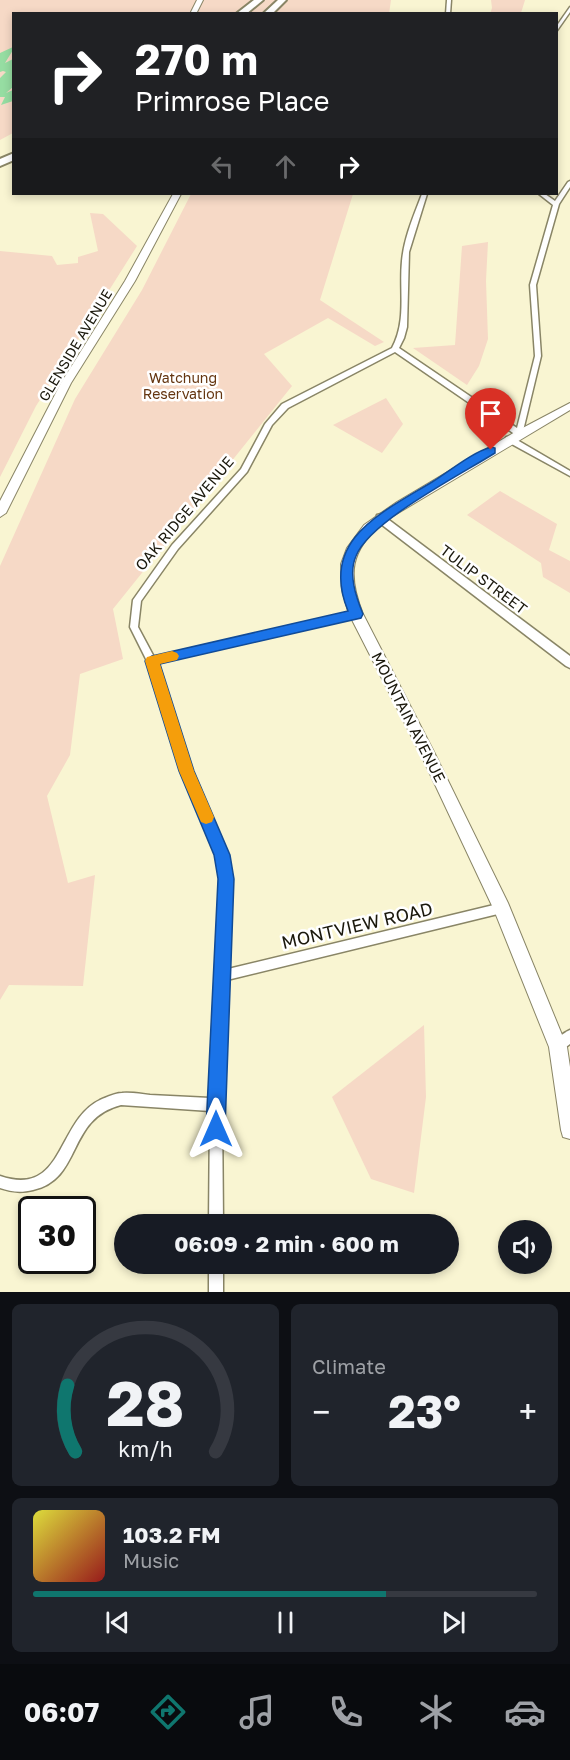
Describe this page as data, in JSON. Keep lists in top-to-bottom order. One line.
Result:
{"streets":{"main road":["GLENSIDE AVENUE","MOUNTAIN AVENUE"],"street":["OAK RIDGE AVENUE","TULIP STREET","MONTVIEW ROAD"]},"crossings":[["OAK RIDGE AVENUE","MONTVIEW ROAD"],["TULIP STREET","MOUNTAIN AVENUE"],["MOUNTAIN AVENUE","MONTVIEW ROAD"]],"parks":["Watchung Reservation"],"page":{"turn":["270 m","Primrose Place"],"limit":"30","trip":"06:09 · 2 min · 600 m","tile":"Climate","heat":["−","23°","+"],"song":["103.2 FM","Music"],"tabs":"06:07","gauge":["28","km/h"]}}
